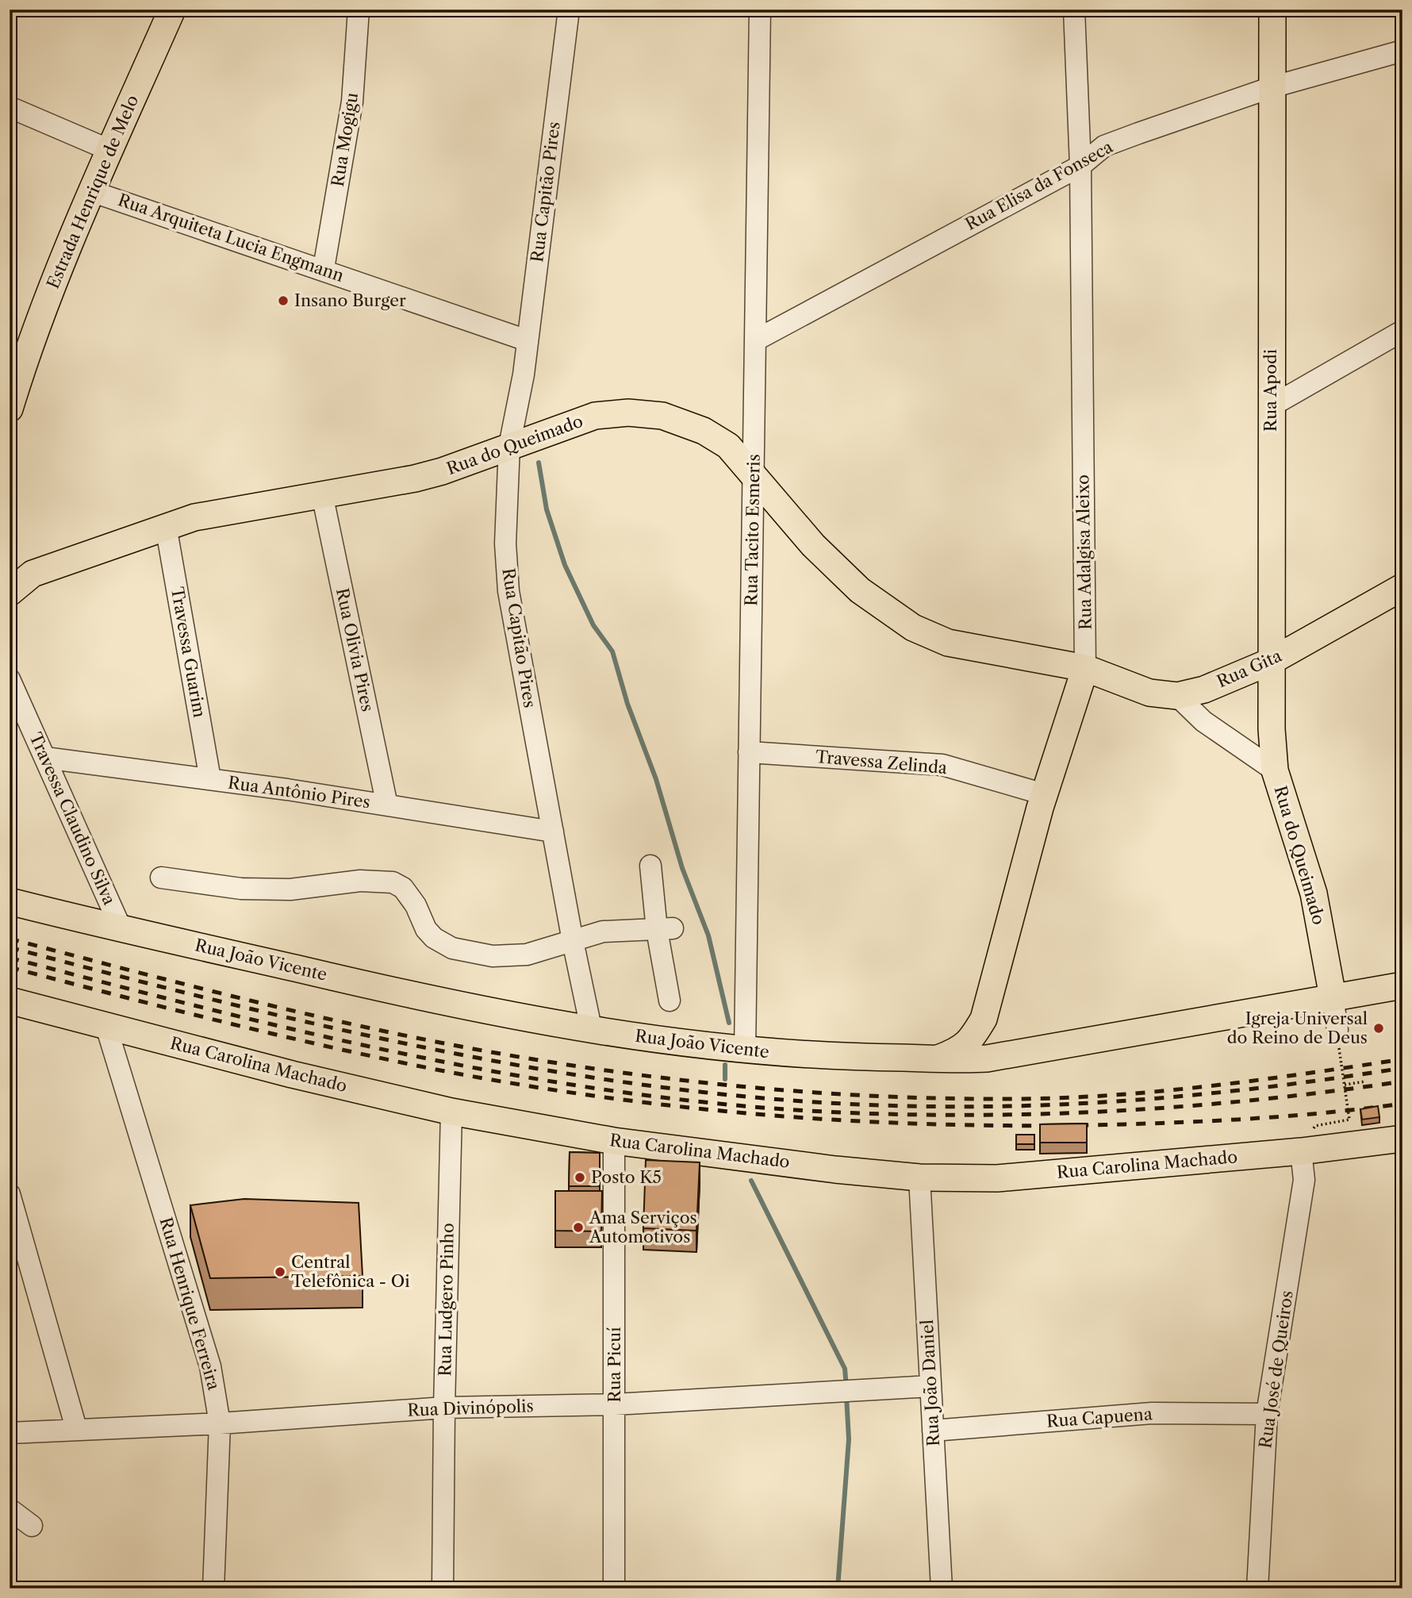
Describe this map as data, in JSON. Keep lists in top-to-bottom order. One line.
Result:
{"streets":{"main road":["Estrada Henrique de Melo","Rua Apodi","Rua do Queimado","Rua Adalgisa Aleixo","Rua Gita","Rua João Vicente","Rua Carolina Machado"],"street":["Rua Mogigu","Rua Elisa da Fonseca","Rua Capitão Pires","Rua Arquiteta Lucia Engmann","Rua Tacito Esmeris","Rua Olivia Pires","Travessa Guarim","Travessa Zelinda","Rua Antônio Pires","Travessa Claudino Silva","Rua Ludgero Pinho","Rua Henrique Ferreira","Rua Picuí","Rua José de Queiros","Rua João Daniel","Rua Divinópolis","Rua Capuena"]},"crossings":[["Rua Mogigu","Rua Arquiteta Lucia Engmann"],["Rua Elisa da Fonseca","Rua Apodi"],["Rua Elisa da Fonseca","Rua Tacito Esmeris"],["Rua Elisa da Fonseca","Rua Adalgisa Aleixo"],["Estrada Henrique de Melo","Rua Arquiteta Lucia Engmann"],["Rua Capitão Pires","Rua Arquiteta Lucia Engmann"],["Rua Capitão Pires","Rua do Queimado"],["Rua Capitão Pires","Rua Antônio Pires"],["Rua Capitão Pires","Rua João Vicente"],["Rua Apodi","Rua do Queimado"],["Rua Apodi","Rua Gita"],["Rua do Queimado","Rua Tacito Esmeris"],["Rua do Queimado","Rua Adalgisa Aleixo"],["Rua do Queimado","Rua Olivia Pires"],["Rua do Queimado","Travessa Guarim"],["Rua do Queimado","Rua Gita"],["Rua do Queimado","Rua João Vicente"],["Rua Tacito Esmeris","Travessa Zelinda"],["Rua Tacito Esmeris","Rua João Vicente"],["Rua Adalgisa Aleixo","Rua Gita"],["Rua Adalgisa Aleixo","Travessa Zelinda"],["Rua Adalgisa Aleixo","Rua João Vicente"],["Rua Olivia Pires","Rua Antônio Pires"],["Travessa Guarim","Rua Antônio Pires"],["Rua Antônio Pires","Travessa Claudino Silva"],["Travessa Claudino Silva","Rua João Vicente"],["Rua Carolina Machado","Rua Ludgero Pinho"],["Rua Carolina Machado","Rua Henrique Ferreira"],["Rua Carolina Machado","Rua Picuí"],["Rua Carolina Machado","Rua José de Queiros"],["Rua Carolina Machado","Rua João Daniel"],["Rua Ludgero Pinho","Rua Divinópolis"],["Rua Henrique Ferreira","Rua Divinópolis"],["Rua Picuí","Rua Divinópolis"],["Rua José de Queiros","Rua Capuena"],["Rua João Daniel","Rua Divinópolis"],["Rua João Daniel","Rua Capuena"]],"places":["Insano Burger","Igreja Universal do Reino de Deus","Posto K5","Ama Serviços Automotivos","Central Telefônica - Oi"]}
